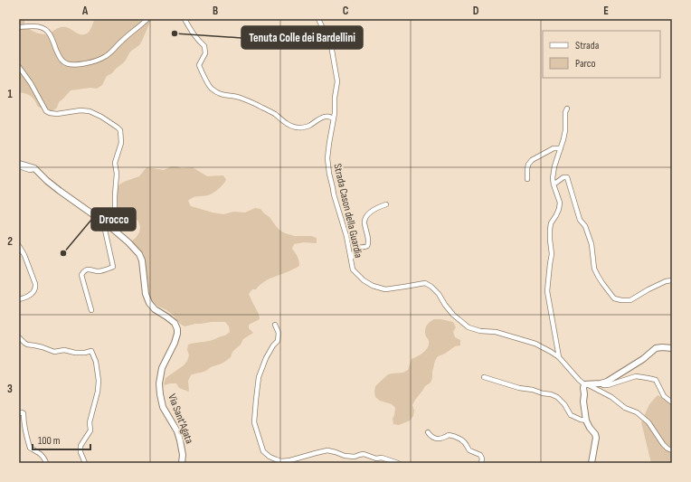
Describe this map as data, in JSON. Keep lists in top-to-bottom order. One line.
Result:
{"streets":{"street":["Strada Cason della Guardia","Via Sant'Agata"]},"places":["Tenuta Colle dei Bardellini","Drocco"],"legend":["Strada","Parco"],"scale_bar":"100 m","grid":{"columns":["A","B","C","D","E"],"rows":["1","2","3"]}}
